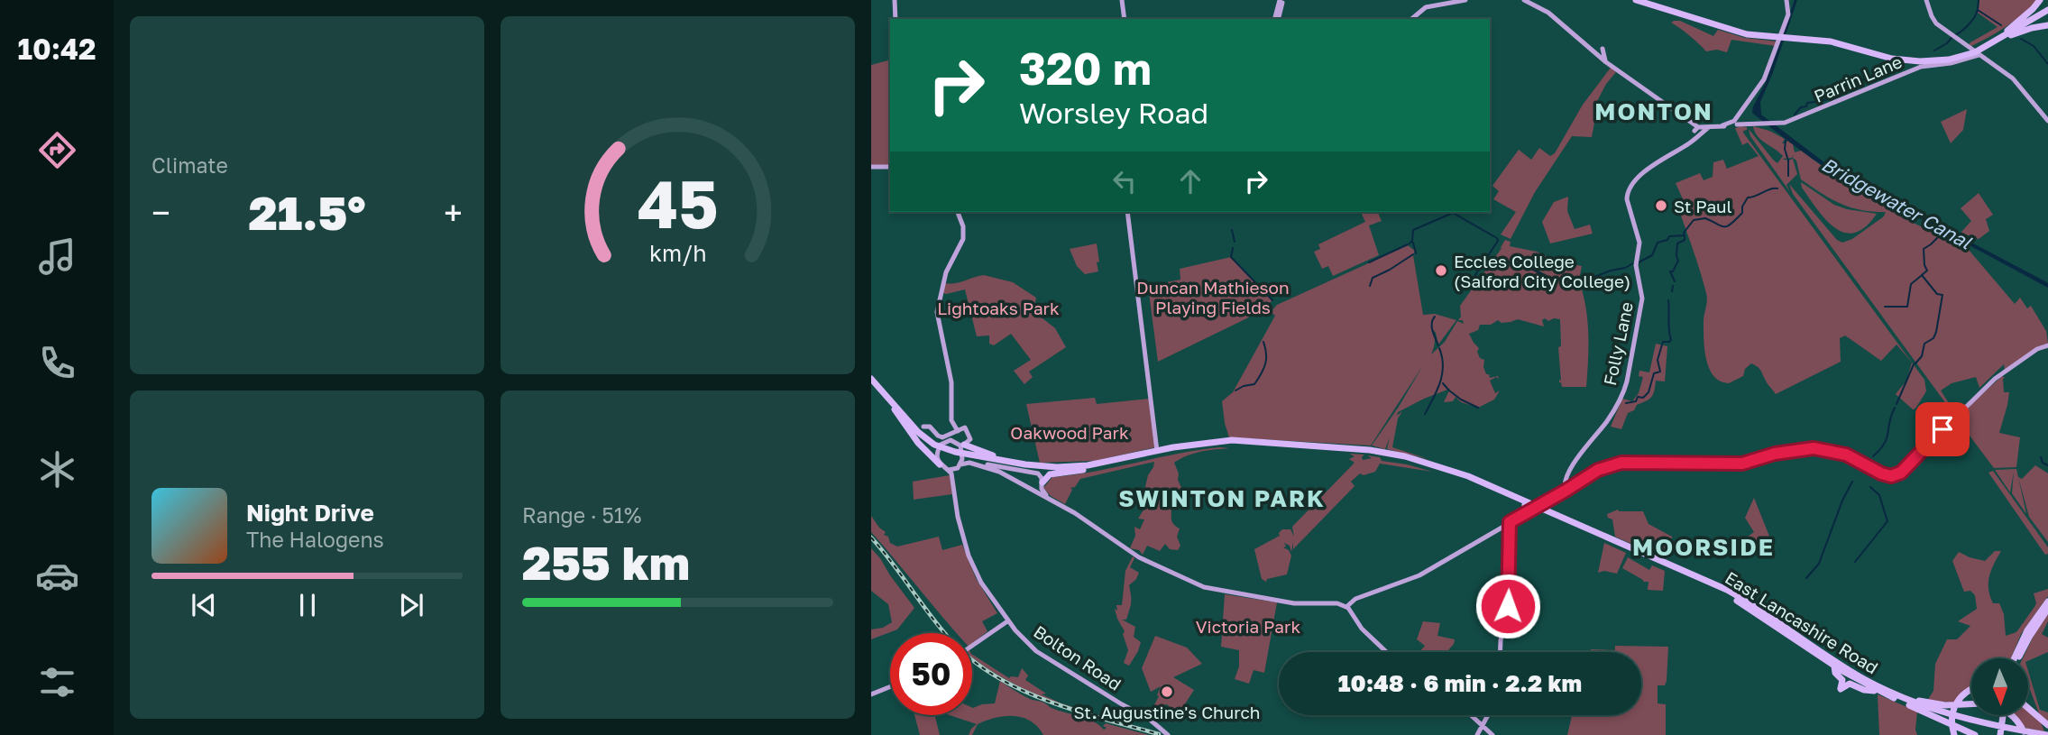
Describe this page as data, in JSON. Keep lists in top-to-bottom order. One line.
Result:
{"streets":{"highway":["East Lancashire Road"],"main road":["Parrin Lane","Folly Lane","Bolton Road"]},"crossings":[["Parrin Lane","Folly Lane"]],"districts":["MONTON","SWINTON PARK","MOORSIDE"],"water":["Bridgewater Canal"],"parks":["Duncan Mathieson Playing Fields","Lightoaks Park","Oakwood Park","Victoria Park"],"places":["St Paul","Eccles College (Salford City College)","St. Augustine's Church"],"north":"bottom","page":{"tabs":"10:42","tile":["Climate",["Range · 51%","255 km"]],"turn":["320 m","Worsley Road"],"heat":["−","21.5°","+"],"song":["Night Drive","The Halogens"],"limit":"50","trip":"10:48 · 6 min · 2.2 km","gauge":["45","km/h"]}}
